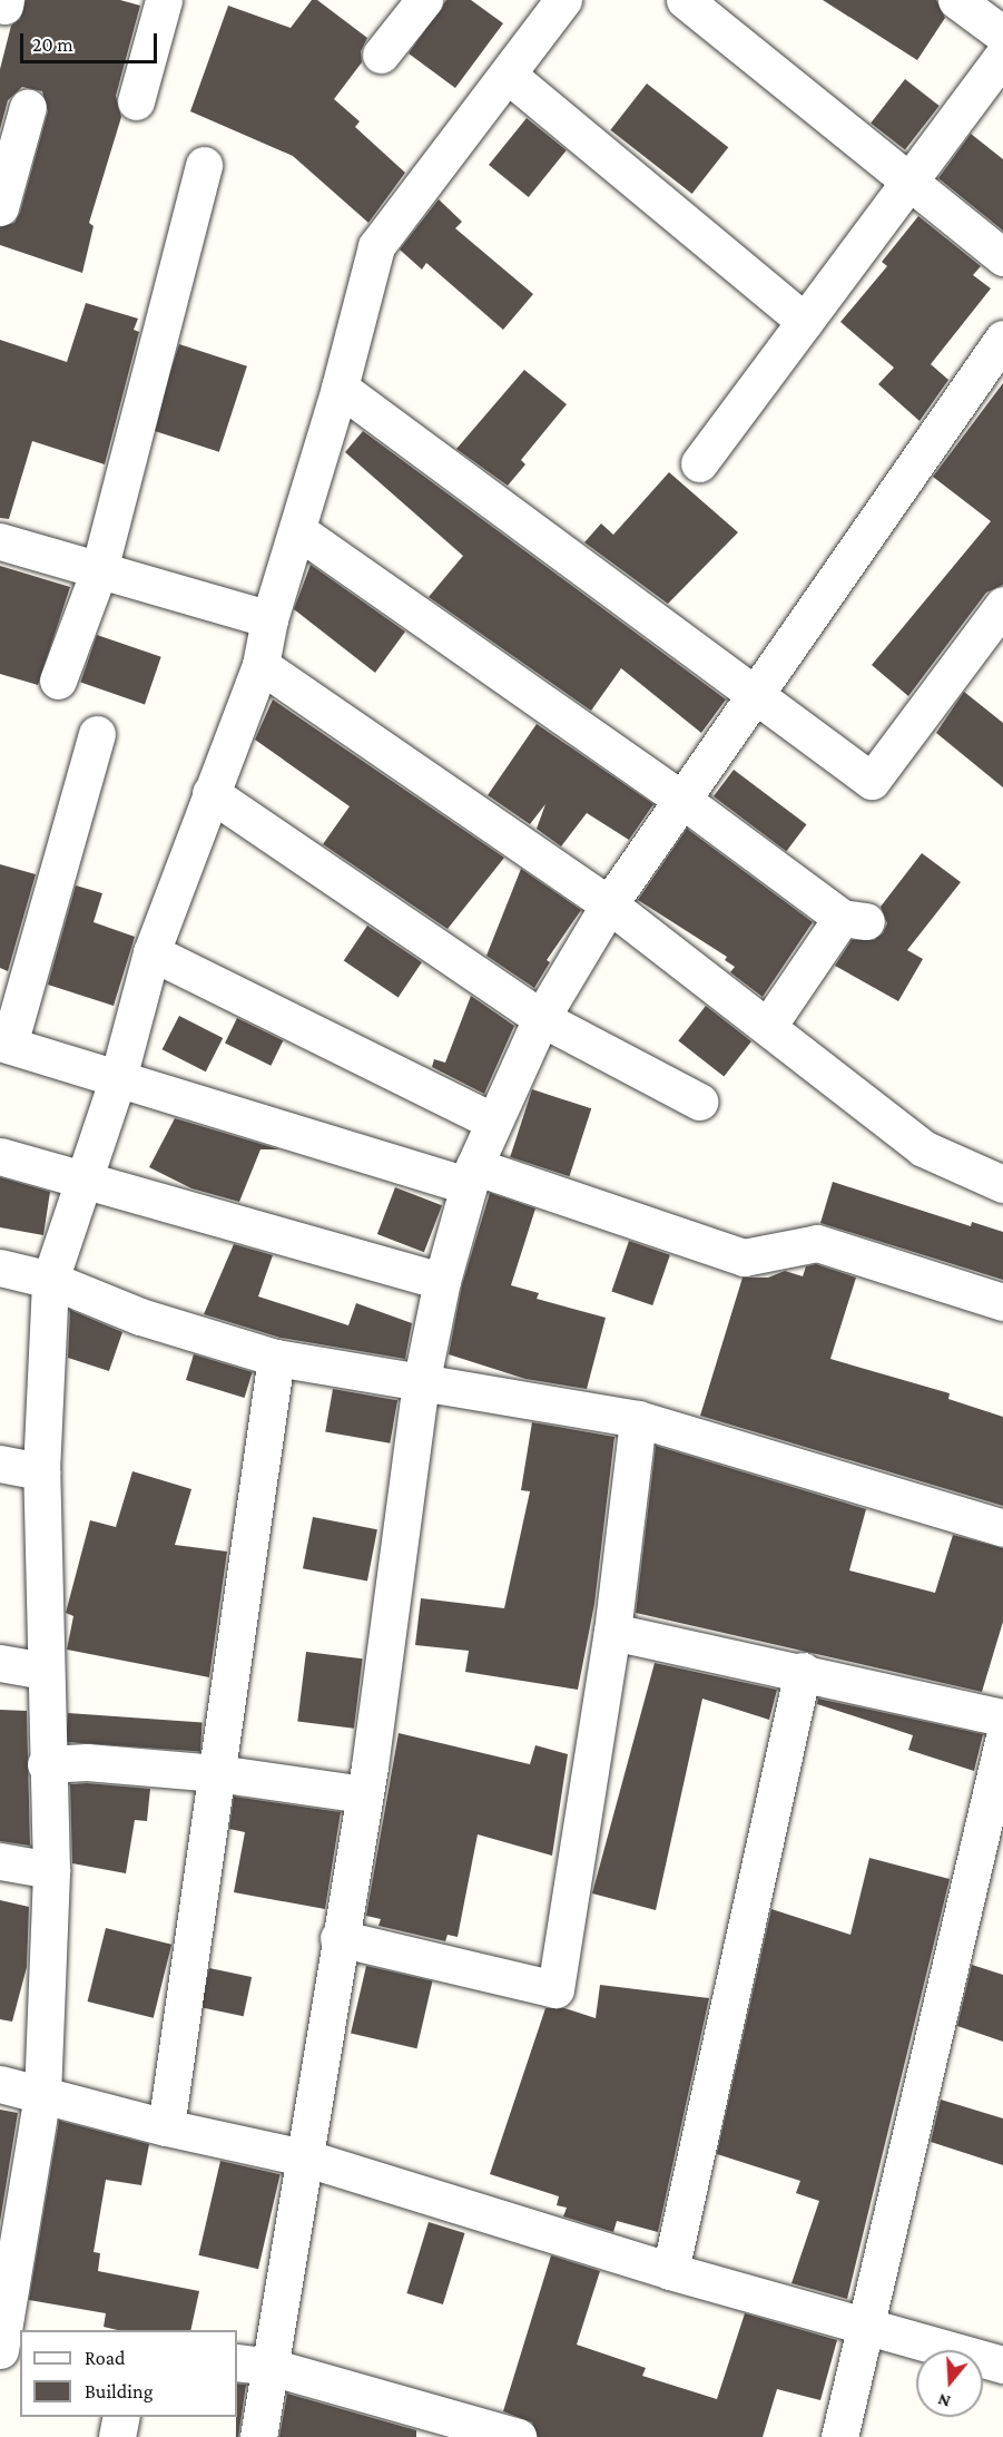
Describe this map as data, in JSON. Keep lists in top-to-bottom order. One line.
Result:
{"legend":["Road","Building"],"scale_bar":"20 m","north":"bottom"}
